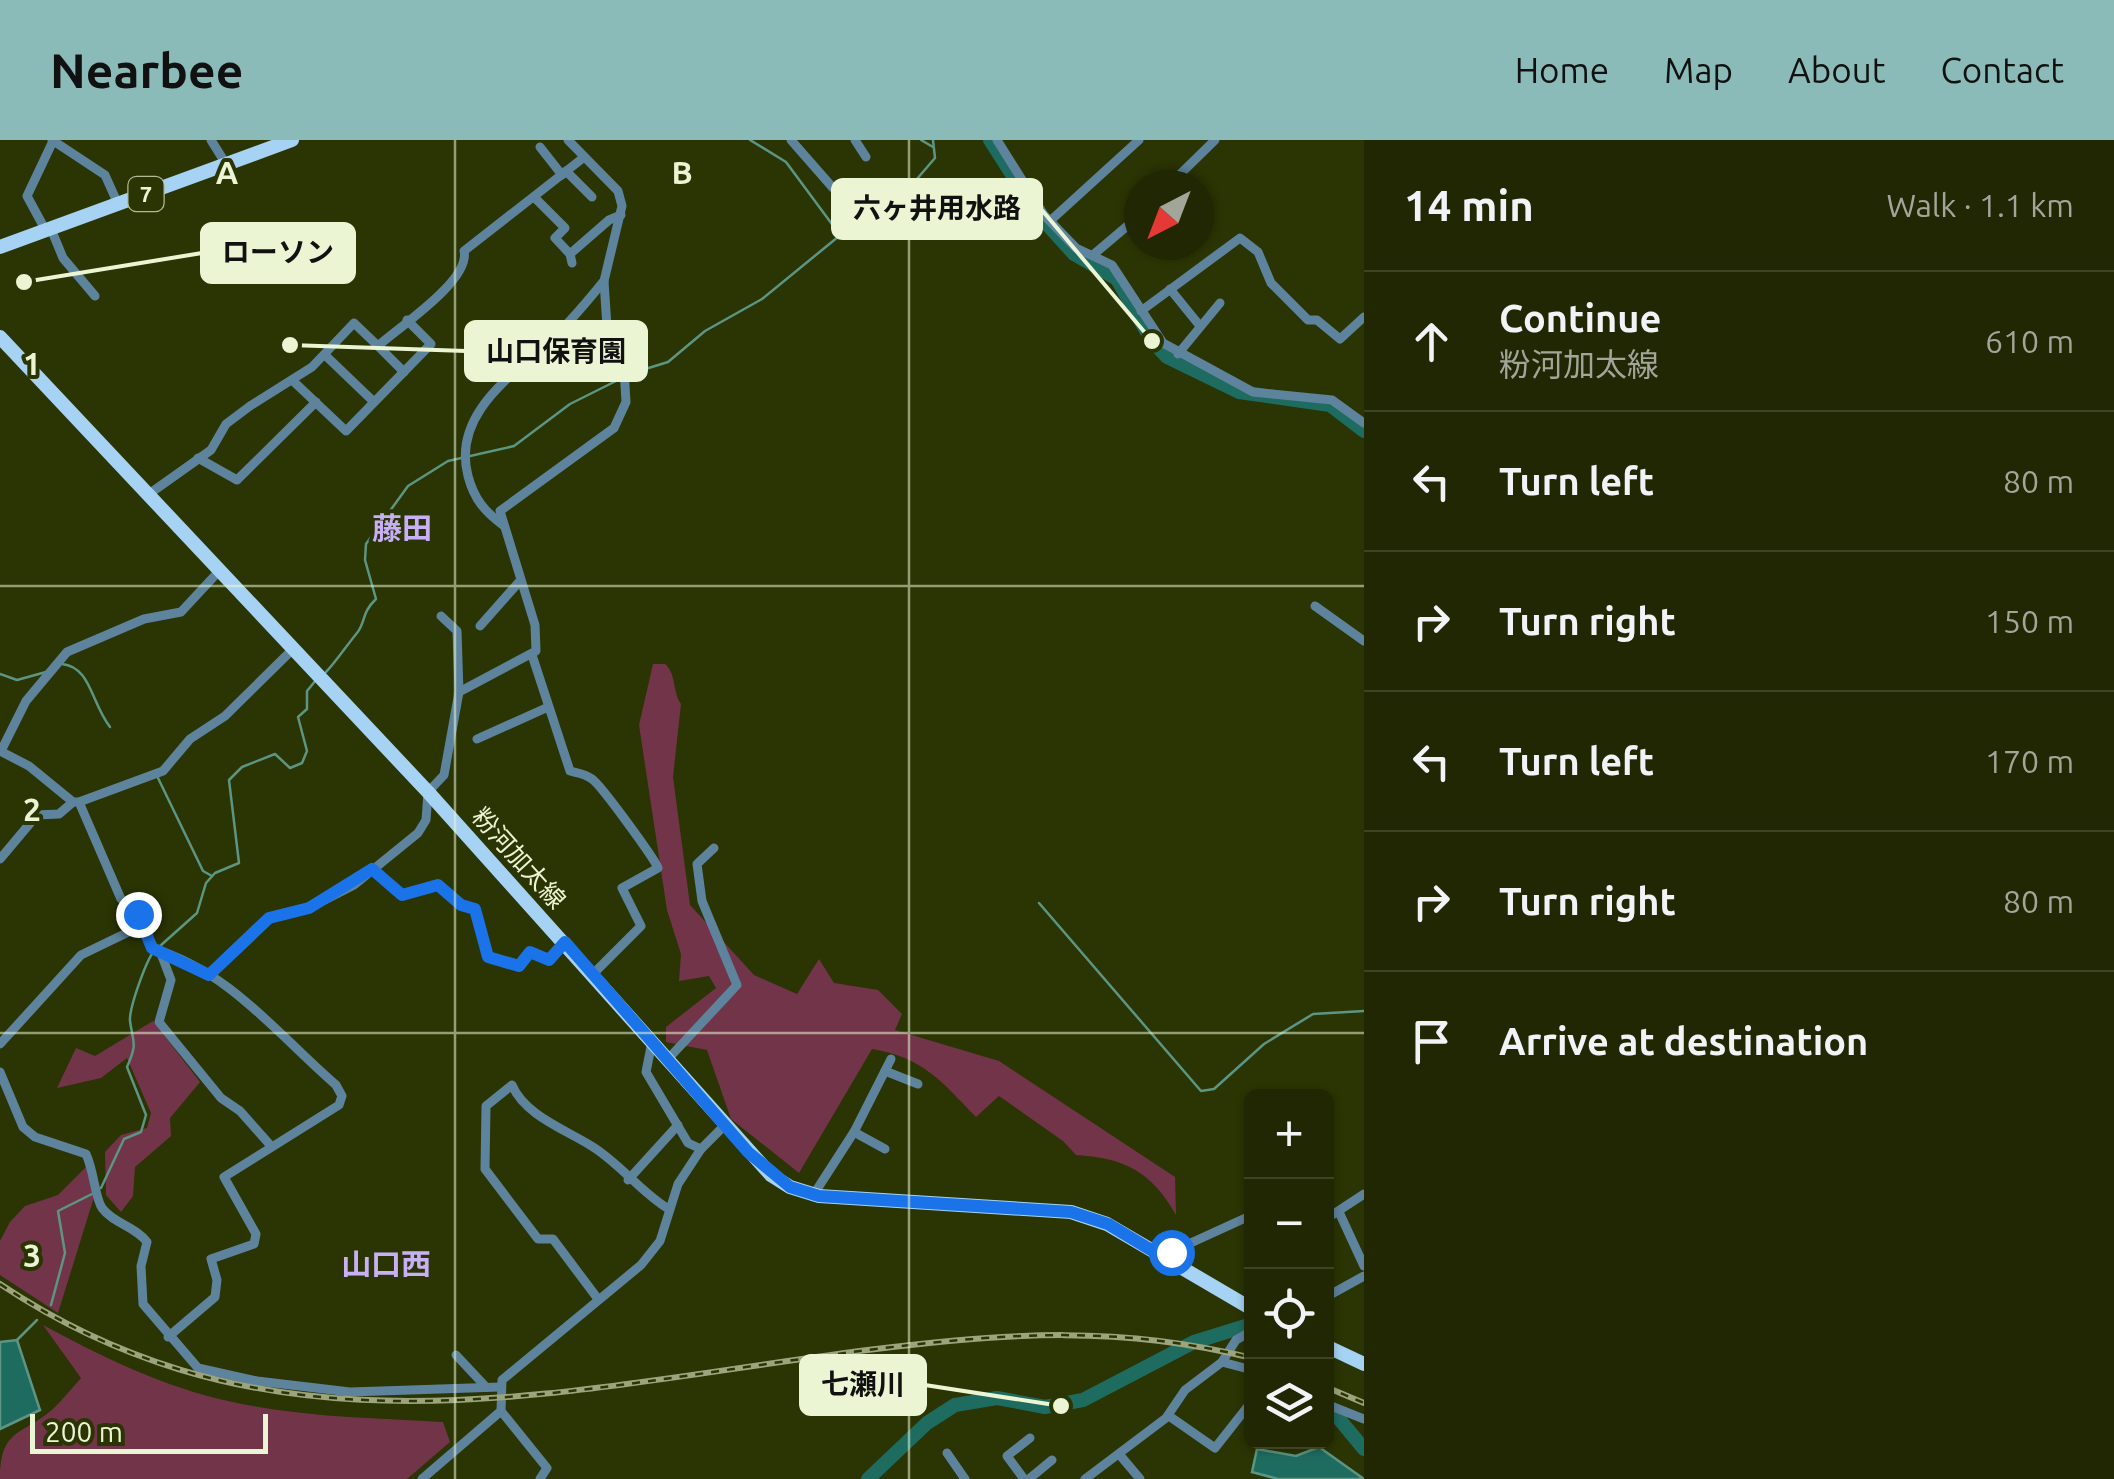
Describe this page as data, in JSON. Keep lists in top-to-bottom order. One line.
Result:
{"streets":{"main road":["7","粉河加太線"]},"districts":["藤田","山口西"],"places":["ローソン","六ヶ井用水路","山口保育園","七瀬川"],"scale_bar":"200 m","north":"bottom left","page":{"header":"Nearbee","nav":["Home","Map","About","Contact"],"heading":["14 min","Walk · 1.1 km"],"list":[["Continue","粉河加太線","610 m"],["Turn left","80 m"],["Turn right","150 m"],["Turn left","170 m"],["Turn right","80 m"],"Arrive at destination"],"map_buttons":["+","−"],"scale":"200 m"},"grid":{"columns":["A","B"],"rows":["1","2","3"]}}
